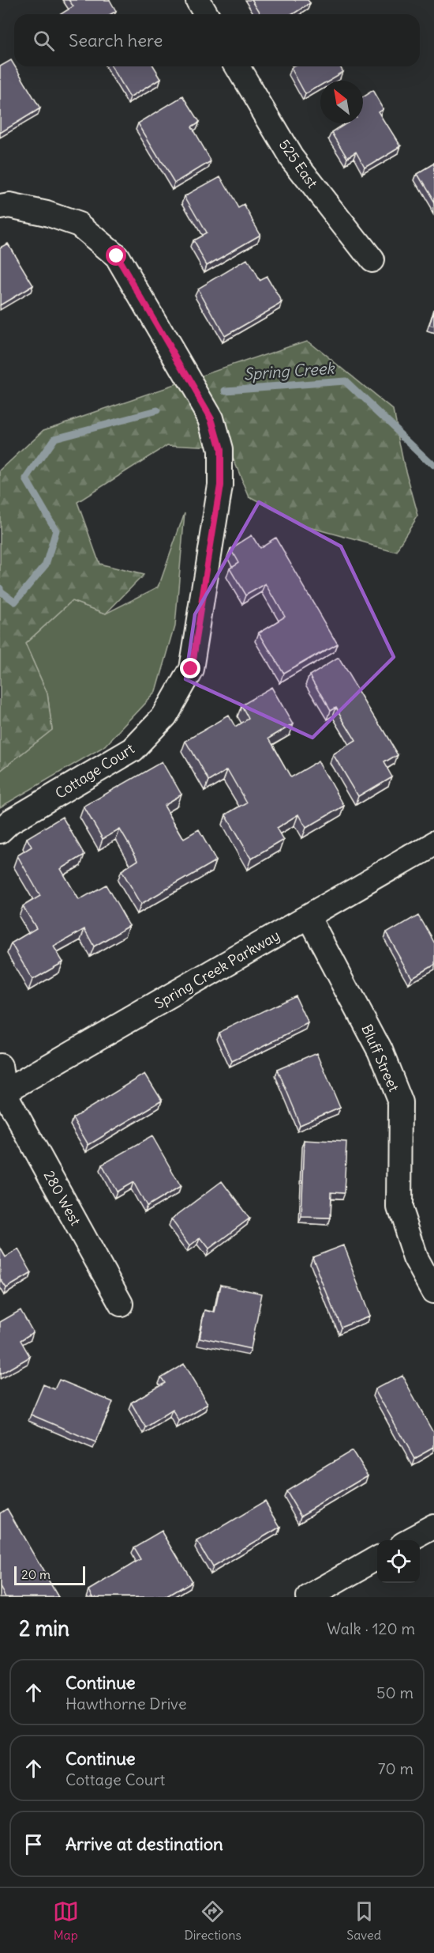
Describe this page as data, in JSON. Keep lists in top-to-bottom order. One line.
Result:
{"streets":{"street":["525 East","Cottage Court","Spring Creek Parkway","Bluff Street","280 West"]},"crossings":[["Spring Creek Parkway","Bluff Street"],["Spring Creek Parkway","280 West"]],"water":["Spring Creek"],"scale_bar":"20 m","north":"top left","page":{"search":"Search here","scale":"20 m","heading":["2 min","Walk · 120 m"],"list":[["Continue","Hawthorne Drive","50 m"],["Continue","Cottage Court","70 m"],"Arrive at destination"],"nav":["Map","Directions","Saved"]}}
